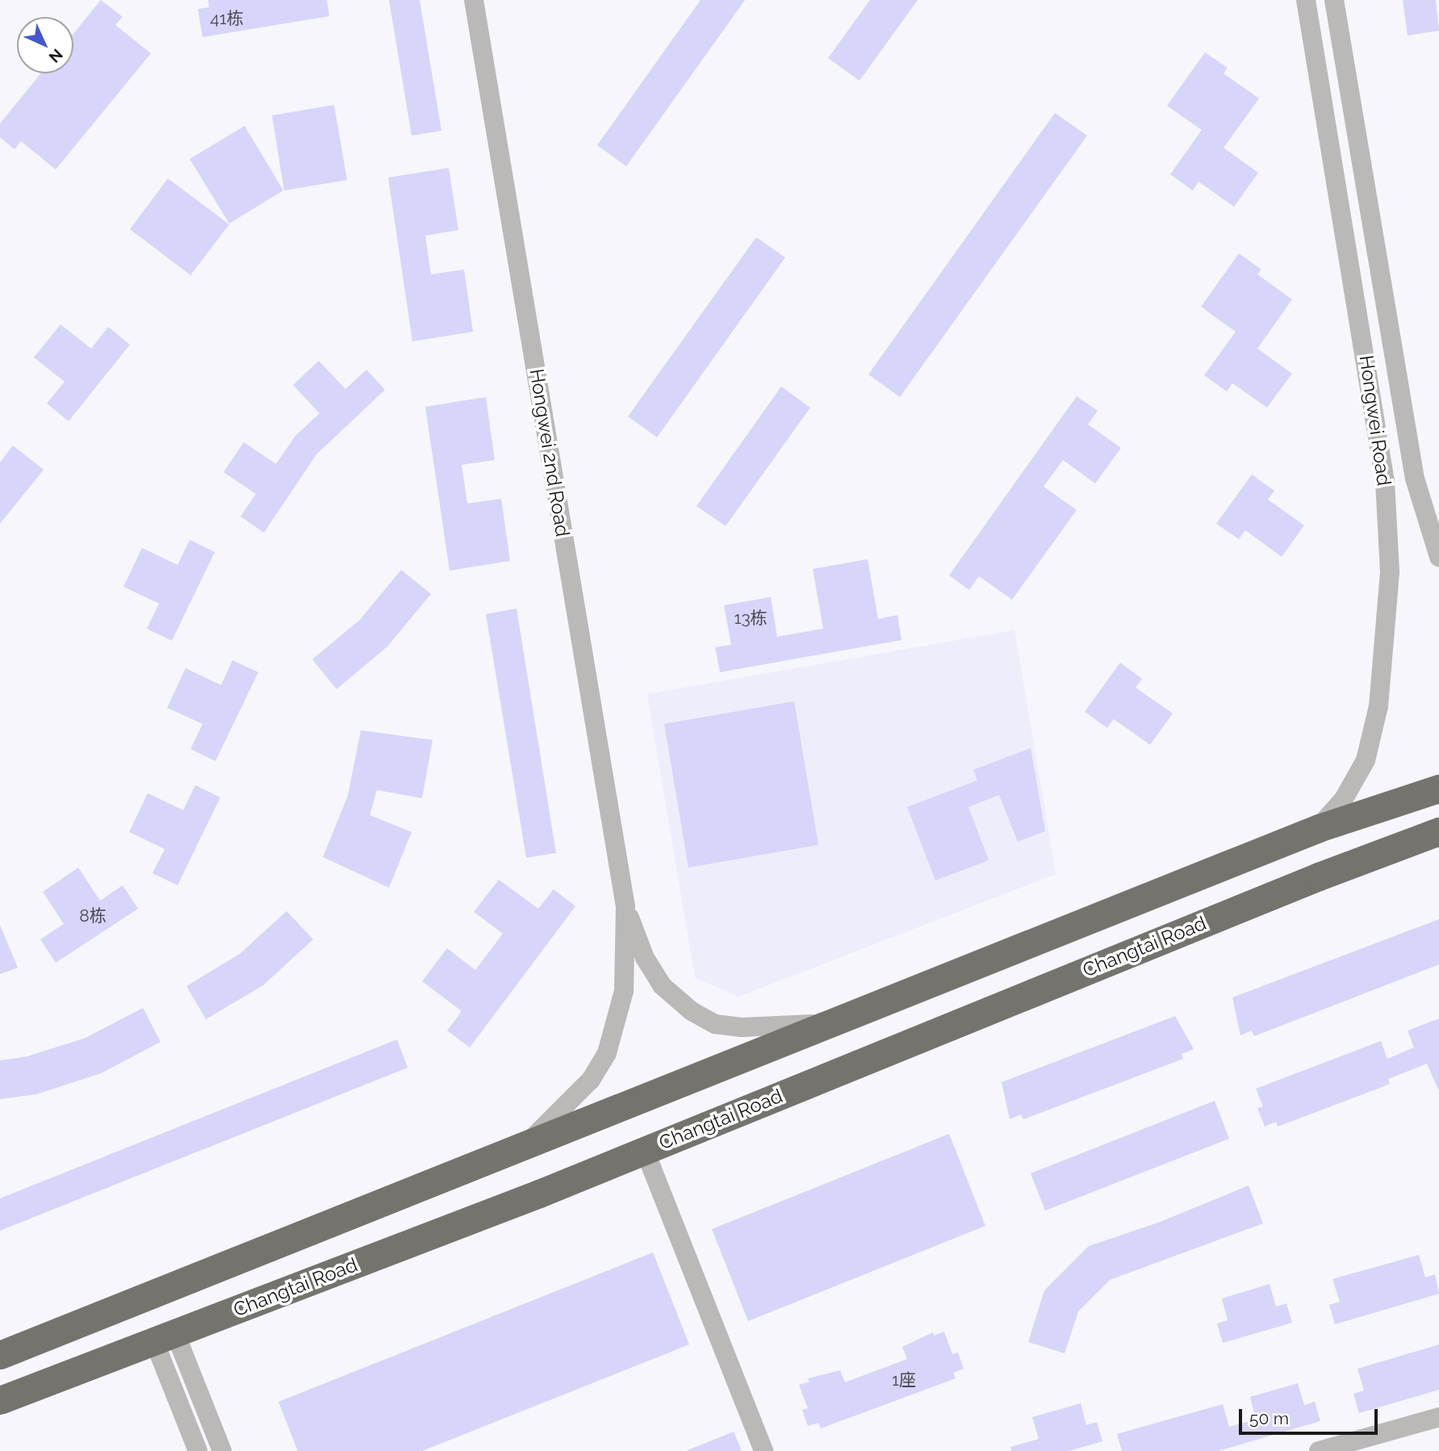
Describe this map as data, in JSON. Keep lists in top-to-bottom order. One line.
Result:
{"streets":{"highway":["Changtai Road"],"street":["Hongwei Road","Hongwei 2nd Road"]},"house_numbers":["41栋","13栋","8栋","1座"],"scale_bar":"50 m","north":"bottom right"}
